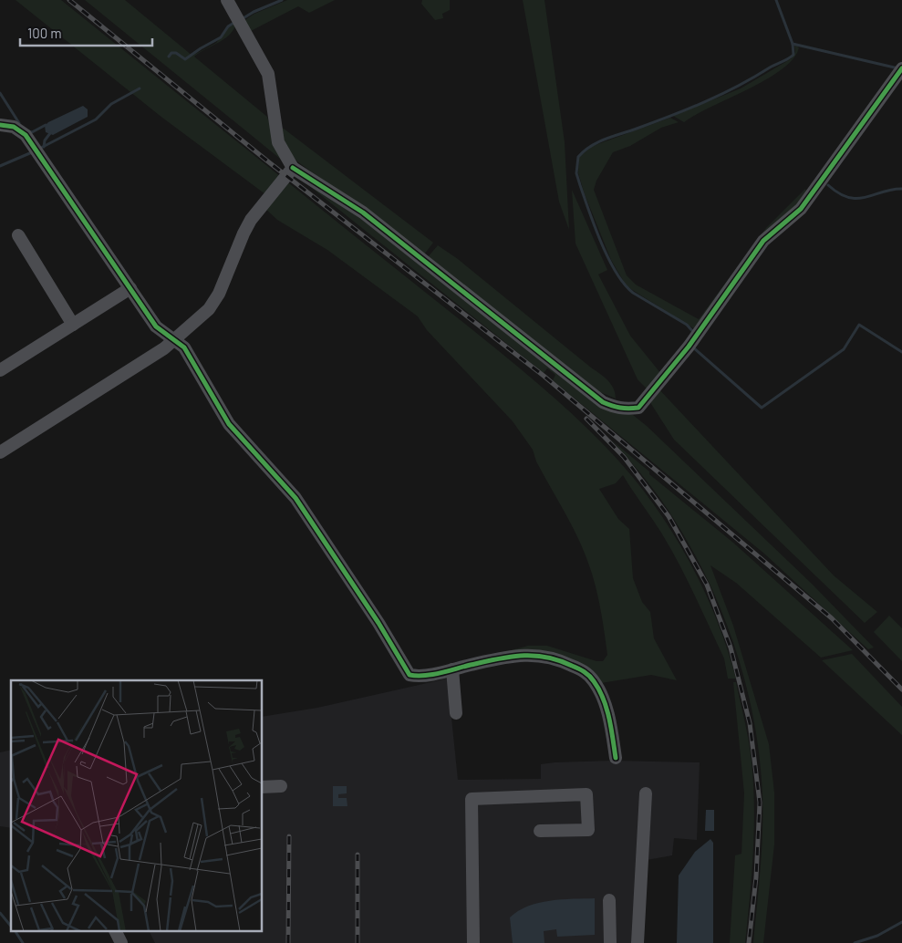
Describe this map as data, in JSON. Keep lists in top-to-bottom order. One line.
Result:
{"scale_bar":"100 m"}
